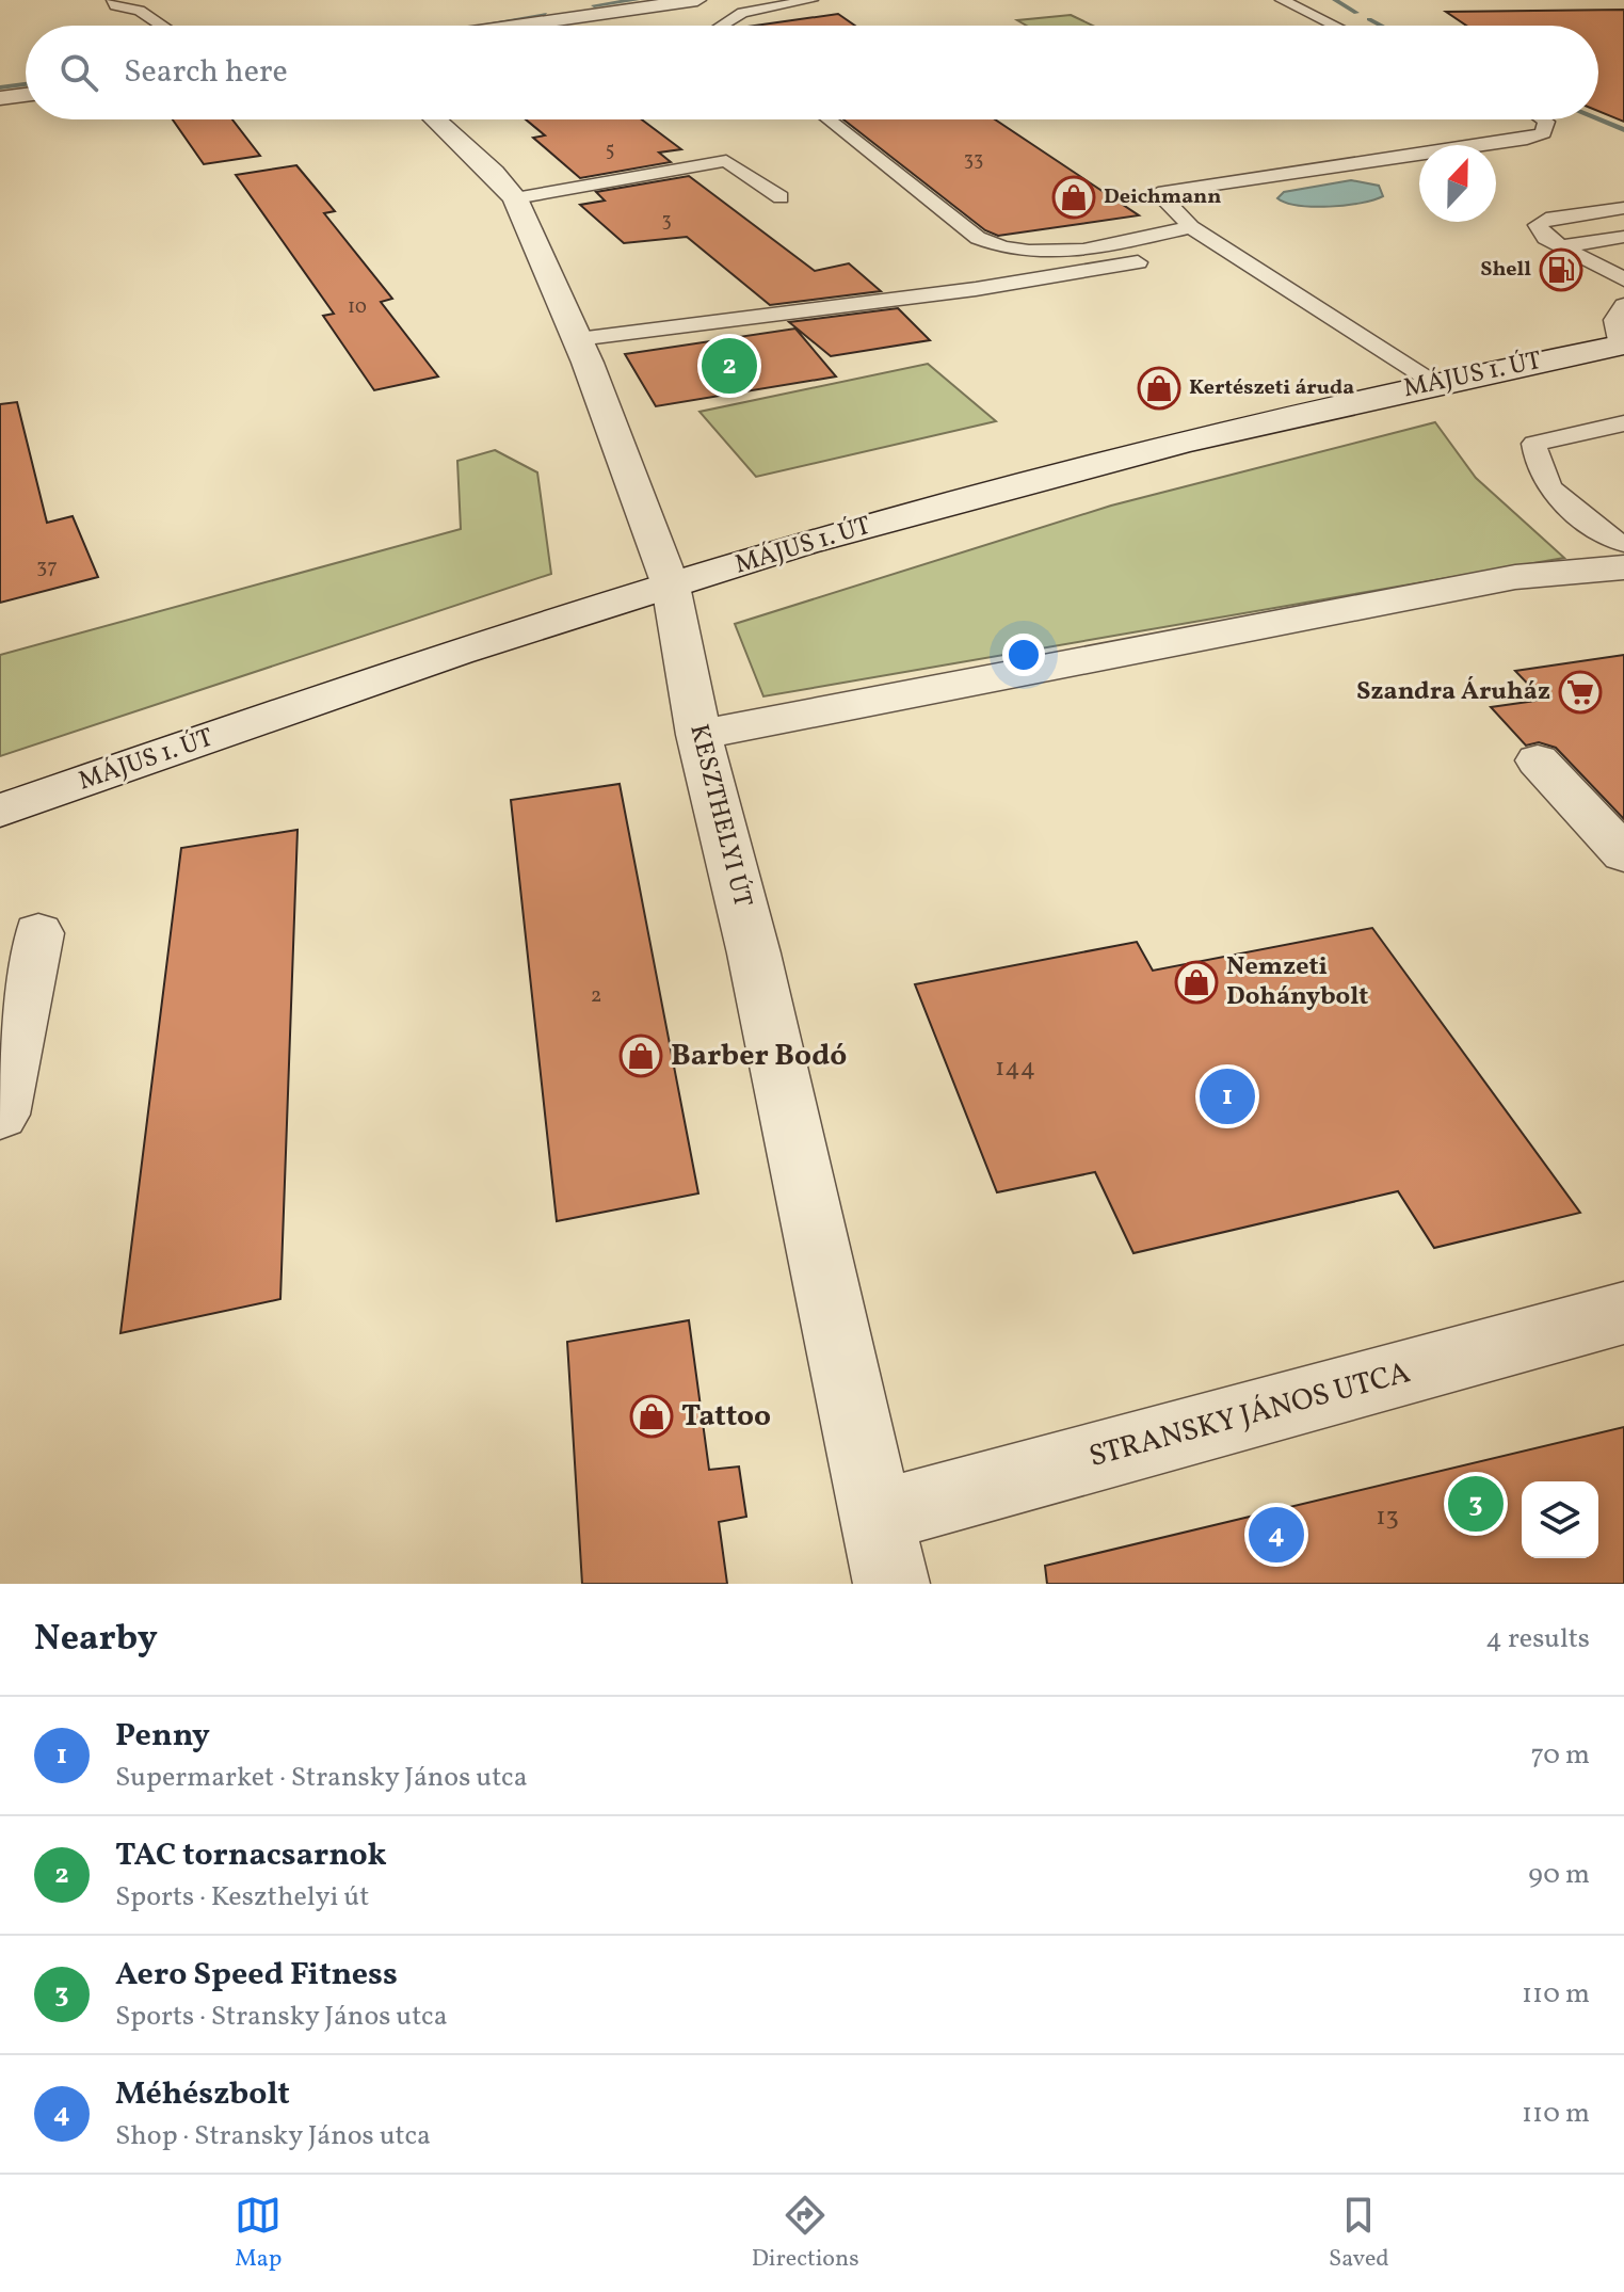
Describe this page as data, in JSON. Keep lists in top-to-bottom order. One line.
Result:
{"streets":{"street":["MÁJUS 1. ÚT","KESZTHELYI ÚT","STRANSKY JÁNOS UTCA"]},"crossings":[["MÁJUS 1. ÚT","KESZTHELYI ÚT"],["KESZTHELYI ÚT","STRANSKY JÁNOS UTCA"]],"places":{"shop":["Deichmann","Kertészeti áruda","Nemzeti Dohánybolt","Barber Bodó","Tattoo"],"fuel station":["Shell"],"supermarket":["Szandra Áruház"]},"house_numbers":["5","33","3","10","37","2","144","13"],"north":"top","page":{"search":"Search here","pins":["2","1","3","4"],"heading":["Nearby","4 results"],"list":[{"mark":"1","name":"Penny","note":"Supermarket · Stransky János utca","value":"70 m"},{"mark":"2","name":"TAC tornacsarnok","note":"Sports · Keszthelyi út","value":"90 m"},{"mark":"3","name":"Aero Speed Fitness","note":"Sports · Stransky János utca","value":"110 m"},{"mark":"4","name":"Méhészbolt","note":"Shop · Stransky János utca","value":"110 m"}],"nav":["Map","Directions","Saved"]}}
